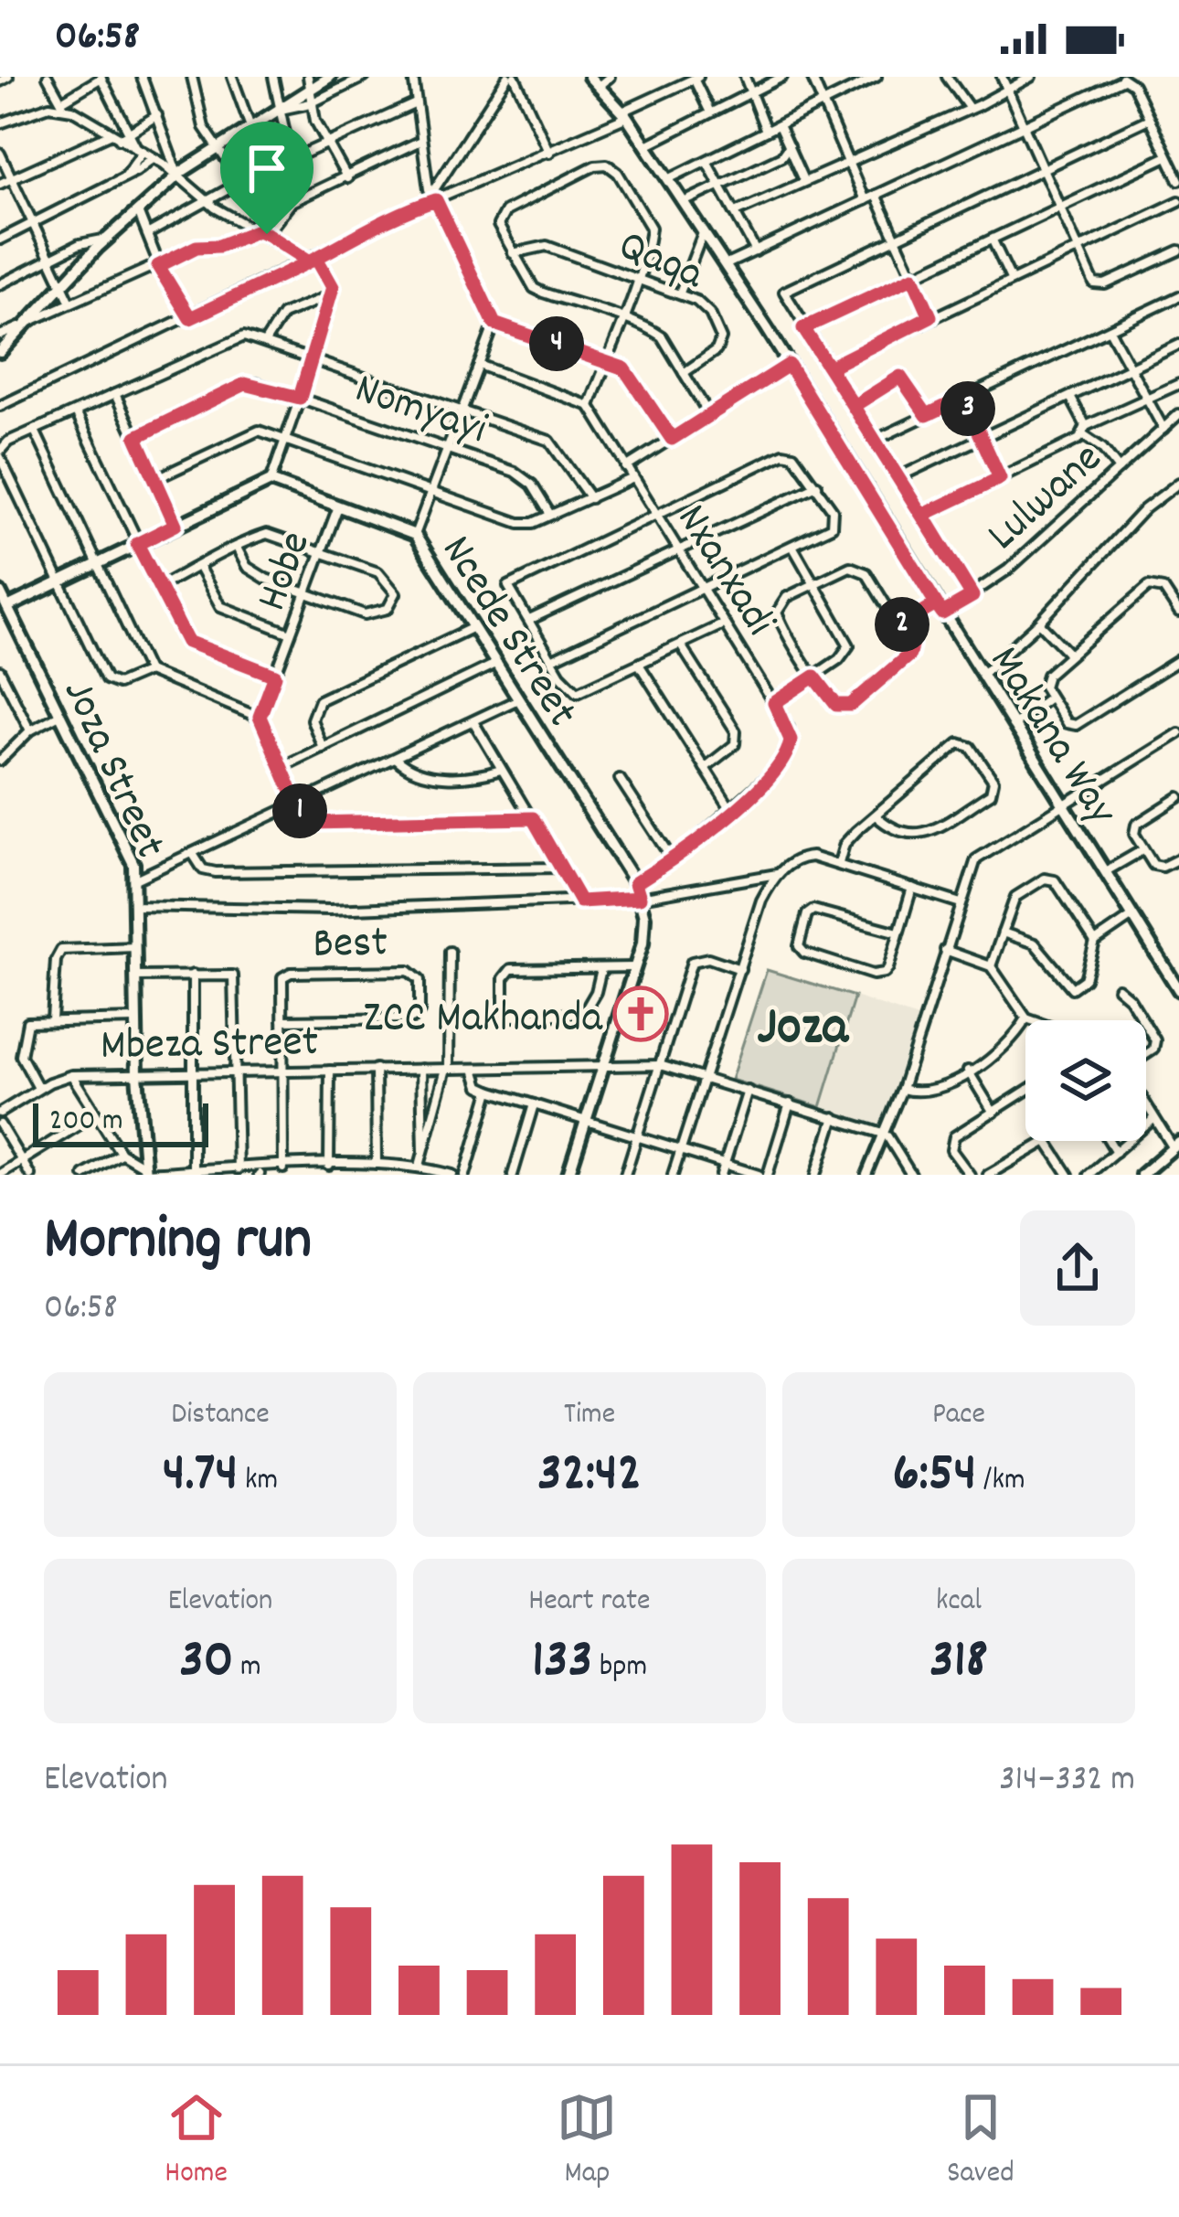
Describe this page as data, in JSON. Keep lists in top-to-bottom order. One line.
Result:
{"streets":{"street":["Qaqa","Nomyayi","Lulwane","Nxanxadi","Hobe","Ncede Street","Makana Way","Joza Street","Best","Mbeza Street"]},"crossings":[["Lulwane","Makana Way"],["Nxanxadi","Ncede Street"],["Hobe","Ncede Street"],["Joza Street","Mbeza Street"],["Best","Mbeza Street"]],"districts":["Joza"],"places":{"church":["ZCC Makhanda"]},"scale_bar":"200 m","page":{"status":"06:58","pins":["4","3","2","1"],"scale":"200 m","heading":["Morning run","06:58"],"stats":[["Distance","4.74 km"],["Time","32:42"],["Pace","6:54 /km"],["Elevation","30 m"],["Heart rate","133 bpm"],["kcal","318"]],"chart":["Elevation","314–332 m"],"tabs":["Home","Map","Saved"]}}
